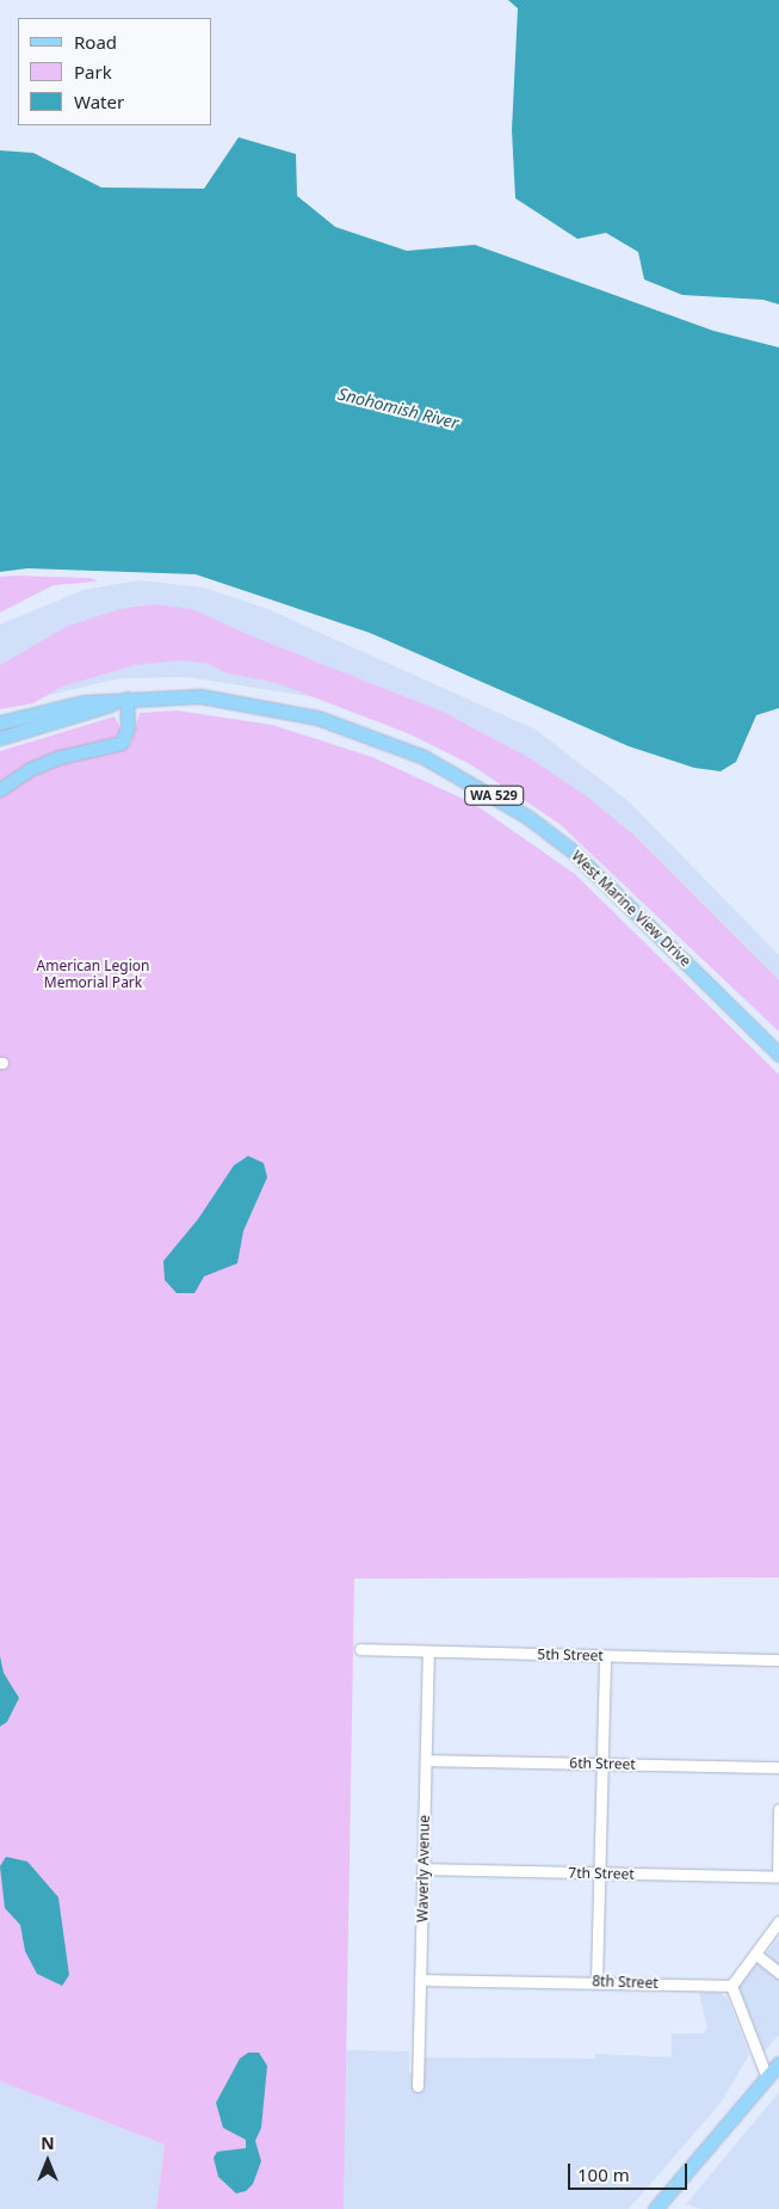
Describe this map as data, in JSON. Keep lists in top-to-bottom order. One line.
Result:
{"streets":{"main road":["WA 529","West Marine View Drive"],"street":["5th Street","6th Street","Waverly Avenue","7th Street","8th Street"]},"crossings":[["5th Street","Waverly Avenue"],["6th Street","Waverly Avenue"],["Waverly Avenue","7th Street"],["Waverly Avenue","8th Street"]],"water":["Snohomish River"],"parks":["American Legion Memorial Park"],"legend":["Road","Park","Water"],"scale_bar":"100 m","north":"top"}
